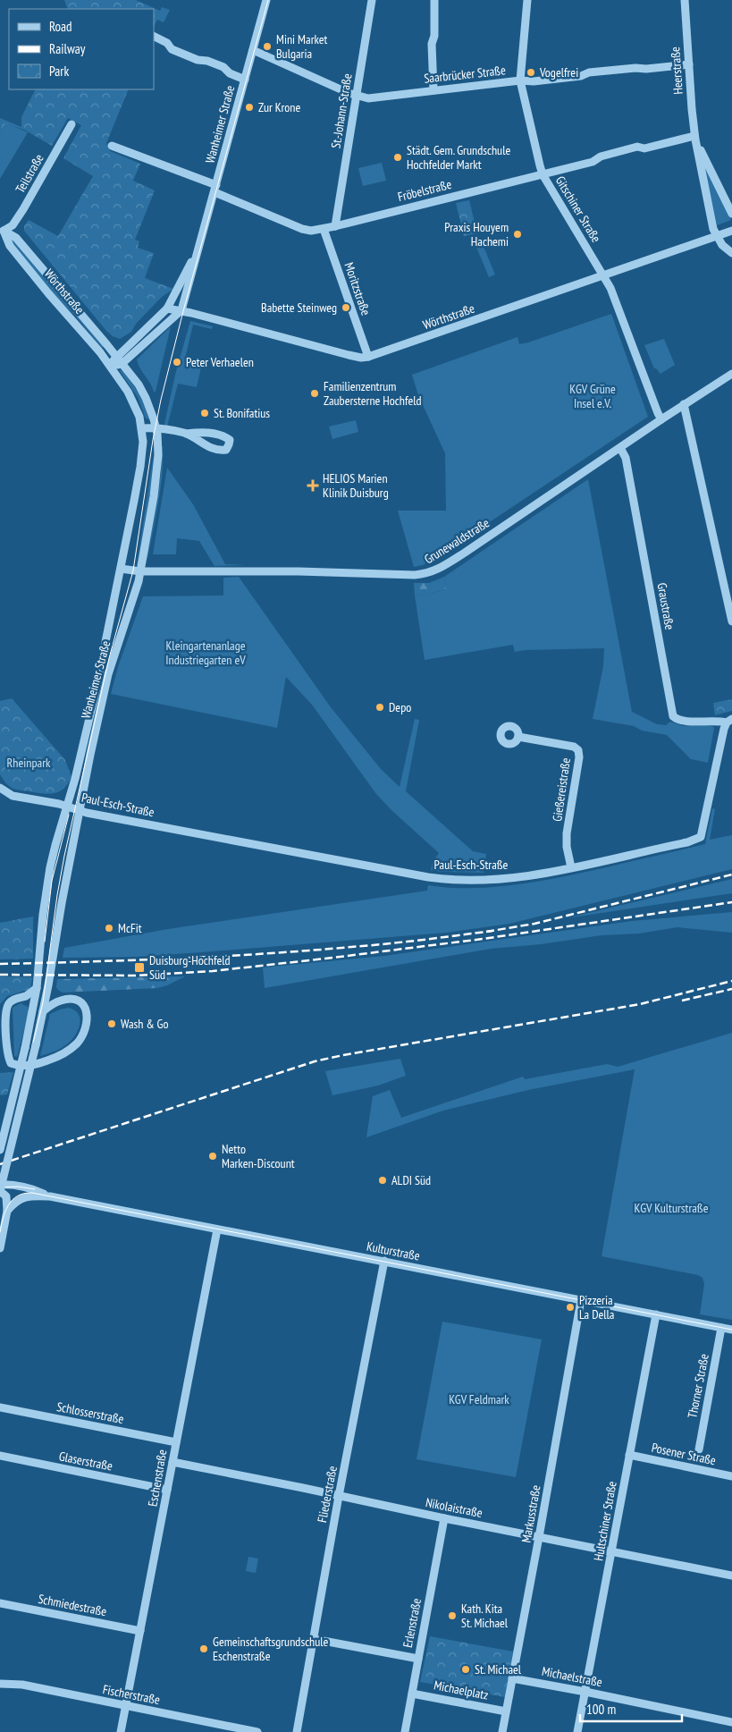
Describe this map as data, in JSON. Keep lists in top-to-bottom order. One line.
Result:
{"streets":{"street":["Heerstraße","Saarbrücker Straße","St.-Johann-Straße","Wanheimer Straße","Teilstraße","Fröbelstraße","Gitschiner Straße","Moritzstraße","Wörthstraße","Grunewaldstraße","Graustraße","Gießereistraße","Paul-Esch-Straße","Kulturstraße","Thorner Straße","Schlosserstraße","Posener Straße","Glaserstraße","Eschenstraße","Fliederstraße","Nikolaistraße","Markusstraße","Hultschiner Straße","Schmiedestraße","Erlenstraße","Michaelstraße","Michaelplatz","Fischerstraße"]},"crossings":[["Heerstraße","Saarbrücker Straße"],["Heerstraße","Fröbelstraße"],["Heerstraße","Wörthstraße"],["Saarbrücker Straße","St.-Johann-Straße"],["Saarbrücker Straße","Wanheimer Straße"],["Saarbrücker Straße","Gitschiner Straße"],["St.-Johann-Straße","Fröbelstraße"],["Wanheimer Straße","Fröbelstraße"],["Wanheimer Straße","Wörthstraße"],["Wanheimer Straße","Grunewaldstraße"],["Wanheimer Straße","Paul-Esch-Straße"],["Teilstraße","Wörthstraße"],["Fröbelstraße","Gitschiner Straße"],["Fröbelstraße","Moritzstraße"],["Gitschiner Straße","Wörthstraße"],["Gitschiner Straße","Grunewaldstraße"],["Moritzstraße","Wörthstraße"],["Grunewaldstraße","Graustraße"],["Graustraße","Paul-Esch-Straße"],["Gießereistraße","Paul-Esch-Straße"],["Kulturstraße","Thorner Straße"],["Kulturstraße","Eschenstraße"],["Kulturstraße","Fliederstraße"],["Kulturstraße","Markusstraße"],["Kulturstraße","Hultschiner Straße"],["Schlosserstraße","Eschenstraße"],["Posener Straße","Hultschiner Straße"],["Glaserstraße","Eschenstraße"],["Eschenstraße","Nikolaistraße"],["Eschenstraße","Schmiedestraße"],["Eschenstraße","Fischerstraße"],["Fliederstraße","Nikolaistraße"],["Nikolaistraße","Markusstraße"],["Nikolaistraße","Hultschiner Straße"],["Nikolaistraße","Erlenstraße"],["Markusstraße","Michaelstraße"],["Markusstraße","Michaelplatz"],["Hultschiner Straße","Michaelstraße"],["Erlenstraße","Michaelplatz"]],"parks":["KGV Grüne Insel e.V.","Kleingartenanlage Industriegarten eV","Rheinpark","KGV Kulturstraße","KGV Feldmark"],"places":{"other":["Mini Market Bulgaria","Vogelfrei","Zur Krone","Städt. Gem. Grundschule Hochfelder Markt","Praxis Houyem Hachemi","Babette Steinweg","Peter Verhaelen","Familienzentrum Zaubersterne Hochfeld","St. Bonifatius","Depo","McFit","Wash & Go","Netto Marken-Discount","ALDI Süd","Pizzeria La Della","Kath. Kita St. Michael","Gemeinschaftsgrundschule Eschenstraße","St. Michael"],"health":["HELIOS Marien Klinik Duisburg"],"transit":["Duisburg-Hochfeld Süd"]},"legend":["Road","Railway","Park"],"scale_bar":"100 m"}
